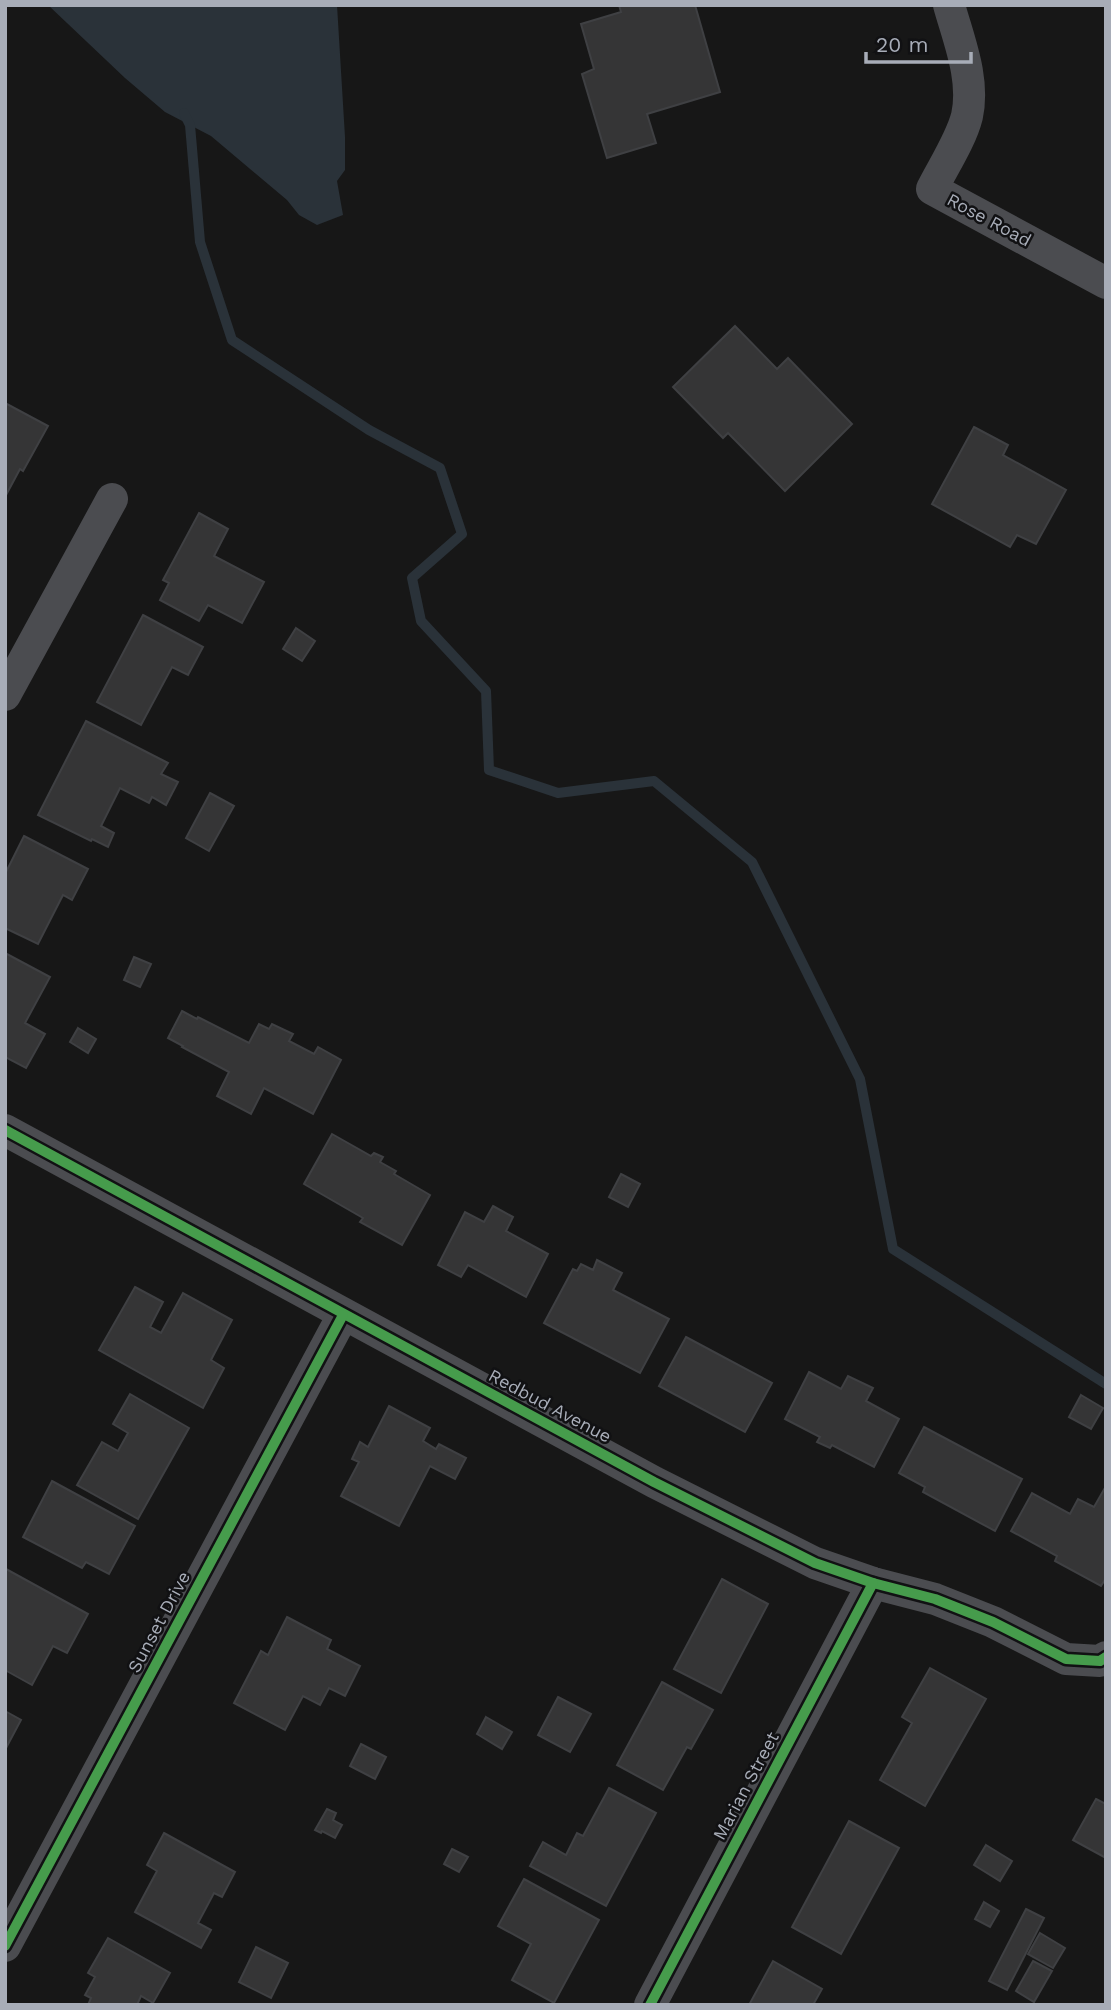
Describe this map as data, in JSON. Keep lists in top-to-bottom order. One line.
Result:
{"streets":{"street":["Rose Road","Redbud Avenue","Sunset Drive","Marian Street"]},"crossings":[["Redbud Avenue","Sunset Drive"],["Redbud Avenue","Marian Street"]],"scale_bar":"20 m"}
